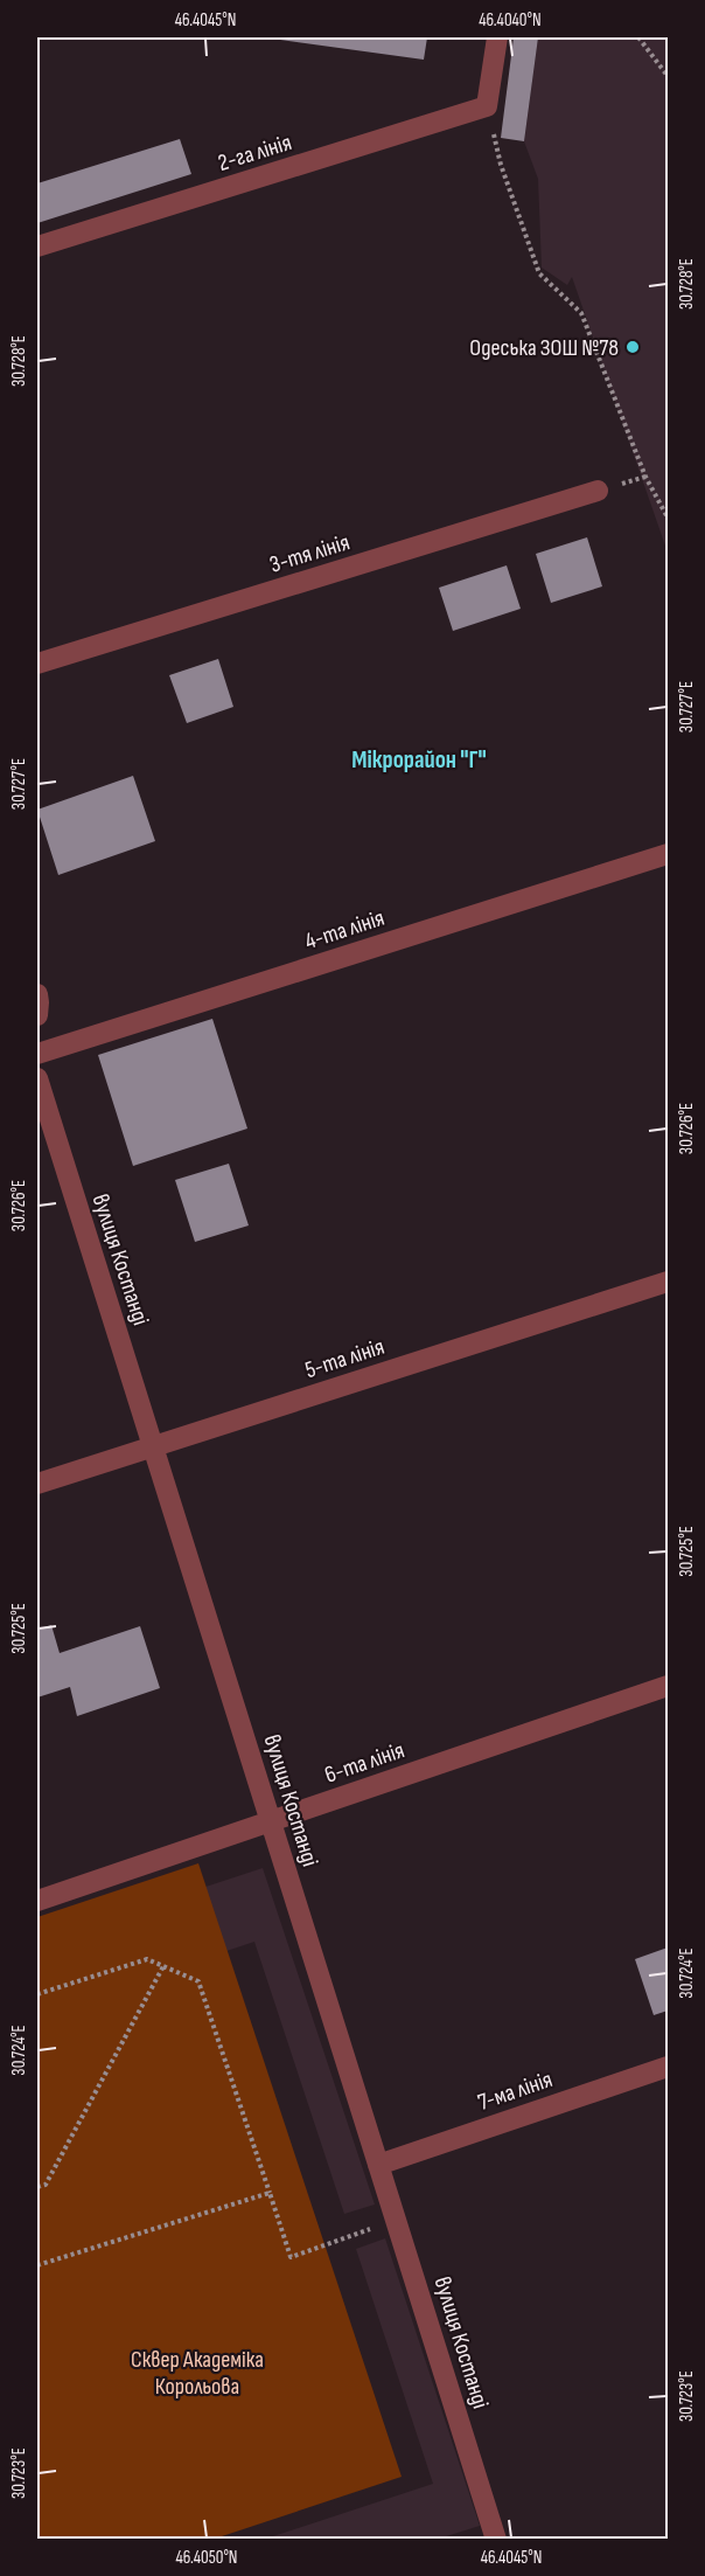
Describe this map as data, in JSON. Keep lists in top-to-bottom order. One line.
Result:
{"streets":{"street":["2-га лінія","3-тя лінія","4-та лінія","вулиця Костанді","5-та лінія","6-та лінія","7-ма лінія"]},"crossings":[["вулиця Костанді","5-та лінія"],["вулиця Костанді","6-та лінія"],["вулиця Костанді","7-ма лінія"]],"districts":["Мікрорайон \"Г\""],"parks":["Сквер Академіка Корольова"],"places":["Одеська ЗОШ №78"],"coordinates":["46.4045°N","46.4040°N","30.728°E","30.727°E","30.726°E","30.725°E","30.724°E","30.723°E","46.4050°N"]}
